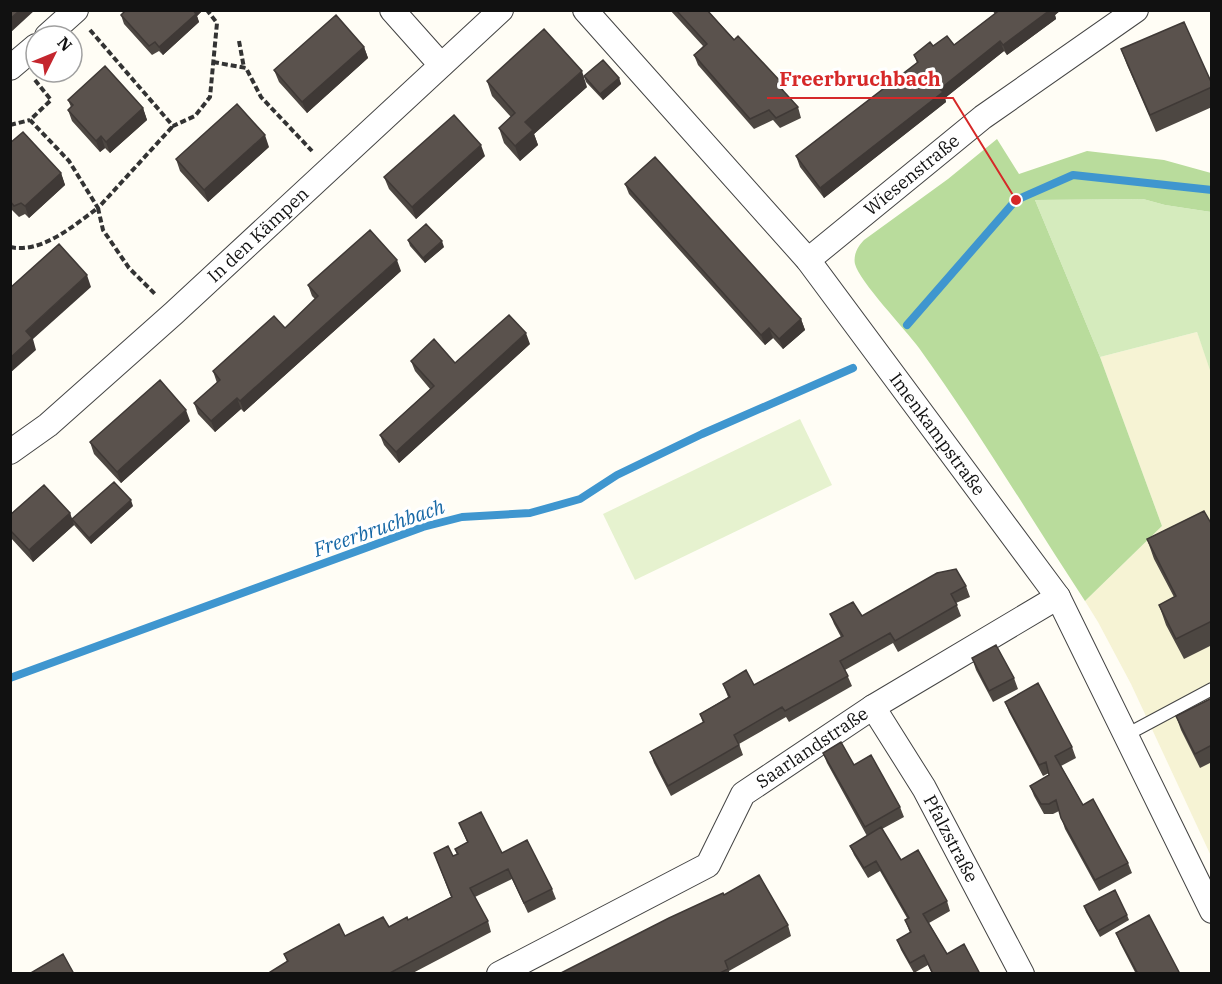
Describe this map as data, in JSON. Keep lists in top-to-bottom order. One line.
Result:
{"streets":{"street":["Wiesenstraße","In den Kämpen","Imenkampstraße","Saarlandstraße","Pfalzstraße"]},"crossings":[["Wiesenstraße","Imenkampstraße"],["Imenkampstraße","Saarlandstraße"],["Saarlandstraße","Pfalzstraße"]],"water":["Freerbruchbach"],"places":["Freerbruchbach"],"north":"top right"}
